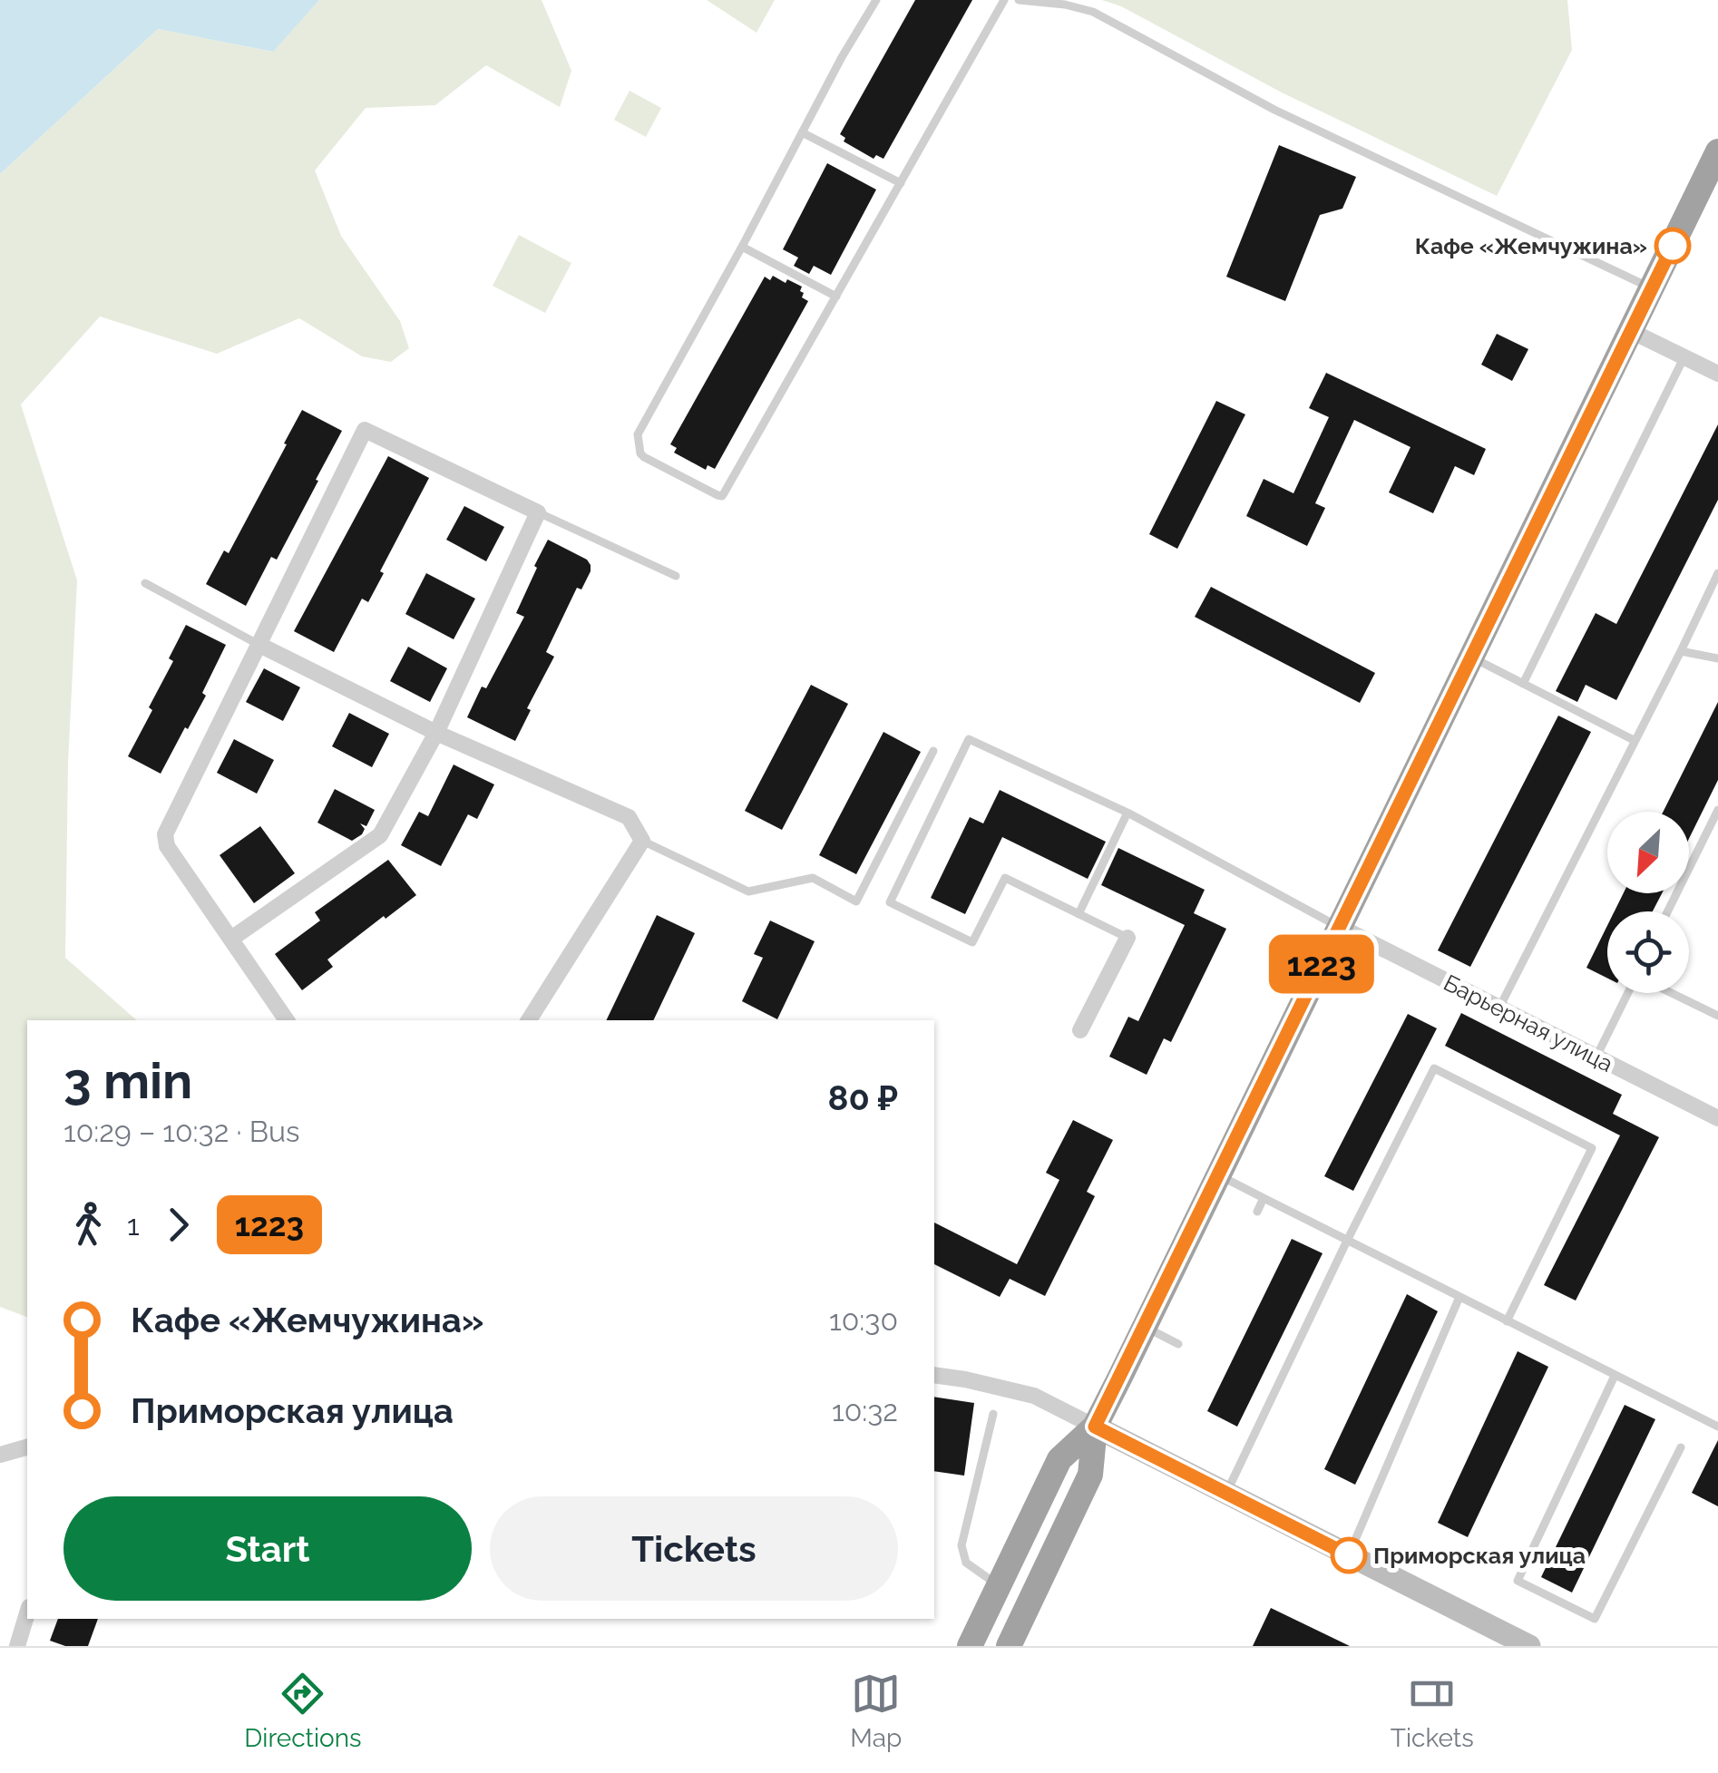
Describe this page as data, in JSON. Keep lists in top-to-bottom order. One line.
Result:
{"streets":{"street":["Барьерная улица"]},"places":["Кафе «Жемчужина»","Приморская улица"],"lines":["bus line 1223"],"north":"bottom left","page":{"on_map":"1223","heading":["3 min","10:29 – 10:32 · Bus","80 ₽"],"legs":["1","1223"],"list":[{"name":"Кафе «Жемчужина»","value":"10:30"},{"name":"Приморская улица","value":"10:32"}],"buttons":["Start","Tickets"],"tabs":["Directions","Map","Tickets"]}}
